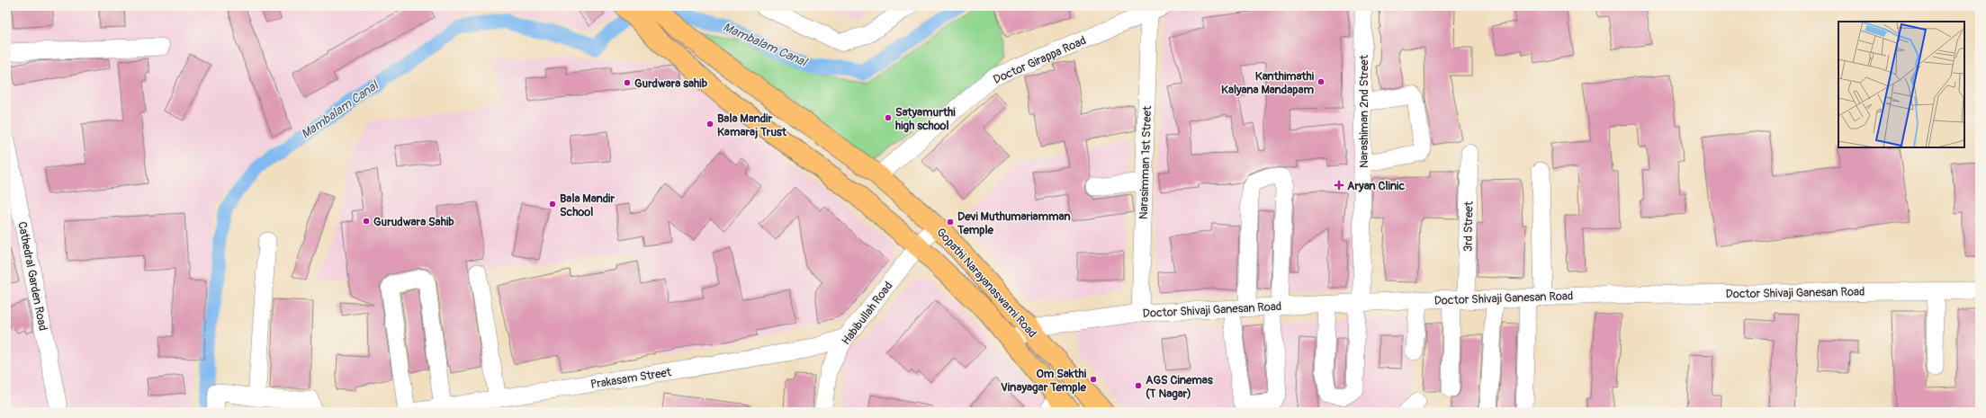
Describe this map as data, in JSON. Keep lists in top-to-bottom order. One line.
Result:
{"streets":{"main road":["Gopathi Narayanaswami Road"],"street":["Doctor Girappa Road","Narashiman 2nd Street","Narasimman 1st Street","3rd Street","Cathedral Garden Road","Doctor Shivaji Ganesan Road","Habibullah Road","Prakasam Street"]},"crossings":[["Doctor Girappa Road","Narasimman 1st Street"],["Doctor Girappa Road","Gopathi Narayanaswami Road"],["Narashiman 2nd Street","Doctor Shivaji Ganesan Road"],["Narasimman 1st Street","Doctor Shivaji Ganesan Road"],["3rd Street","Doctor Shivaji Ganesan Road"],["Gopathi Narayanaswami Road","Doctor Shivaji Ganesan Road"],["Gopathi Narayanaswami Road","Habibullah Road"],["Habibullah Road","Prakasam Street"]],"water":["Mambalam Canal"],"places":{"other":["Kanthimathi Kalyana Mandapam","Gurdwara sahib","Satyamurthi high school","Bala Mandir Kamaraj Trust","Bala Mandir School","Gurudwara Sahib","Devi Muthumariamman Temple","Om Sakthi Vinayagar Temple","AGS Cinemas (T Nagar)"],"health":["Aryan Clinic"]}}
